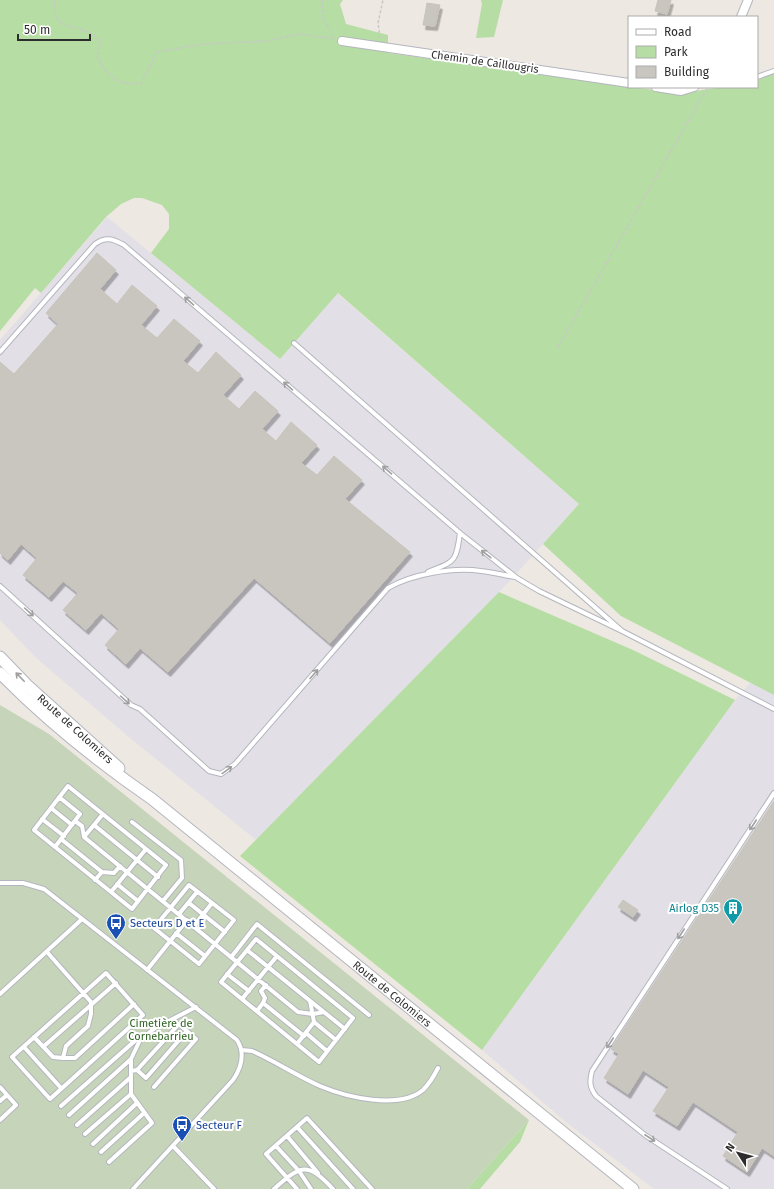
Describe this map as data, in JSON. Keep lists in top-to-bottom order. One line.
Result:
{"streets":{"main road":["Route de Colomiers"],"street":["Chemin de Caillougris"]},"parks":["Cimetière de Cornebarrieu"],"places":{"building":["Airlog D35"],"bus stop":["Secteurs D et E","Secteur F"]},"legend":["Road","Park","Building"],"scale_bar":"50 m","north":"top left"}
